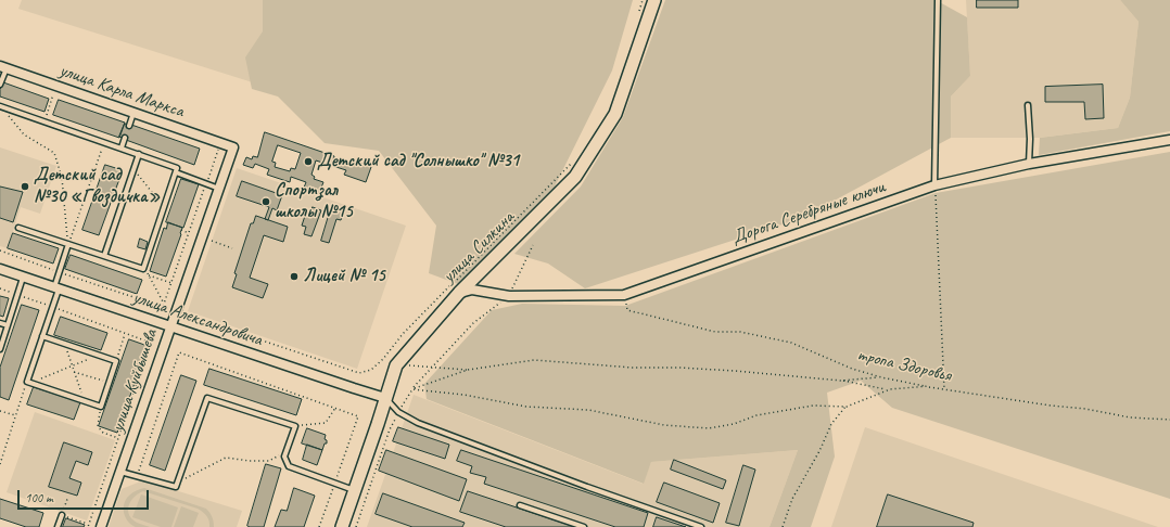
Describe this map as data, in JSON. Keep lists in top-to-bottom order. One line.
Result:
{"streets":{"main road":["улица Силкина"],"street":["улица Карла Маркса","Дорога Серебряные ключи","улица Александровича","улица Куйбышева"],"path":["тропа Здоровья"]},"crossings":[["улица Карла Маркса","улица Куйбышева"],["Дорога Серебряные ключи","улица Силкина"],["Дорога Серебряные ключи","тропа Здоровья"],["улица Силкина","улица Александровича"],["улица Александровича","улица Куйбышева"]],"places":["Детский сад \"Солнышко\" №31","Детский сад №30 «Гвоздичка»","Спортзал школы №15","Лицей № 15"],"scale_bar":"100 m"}
